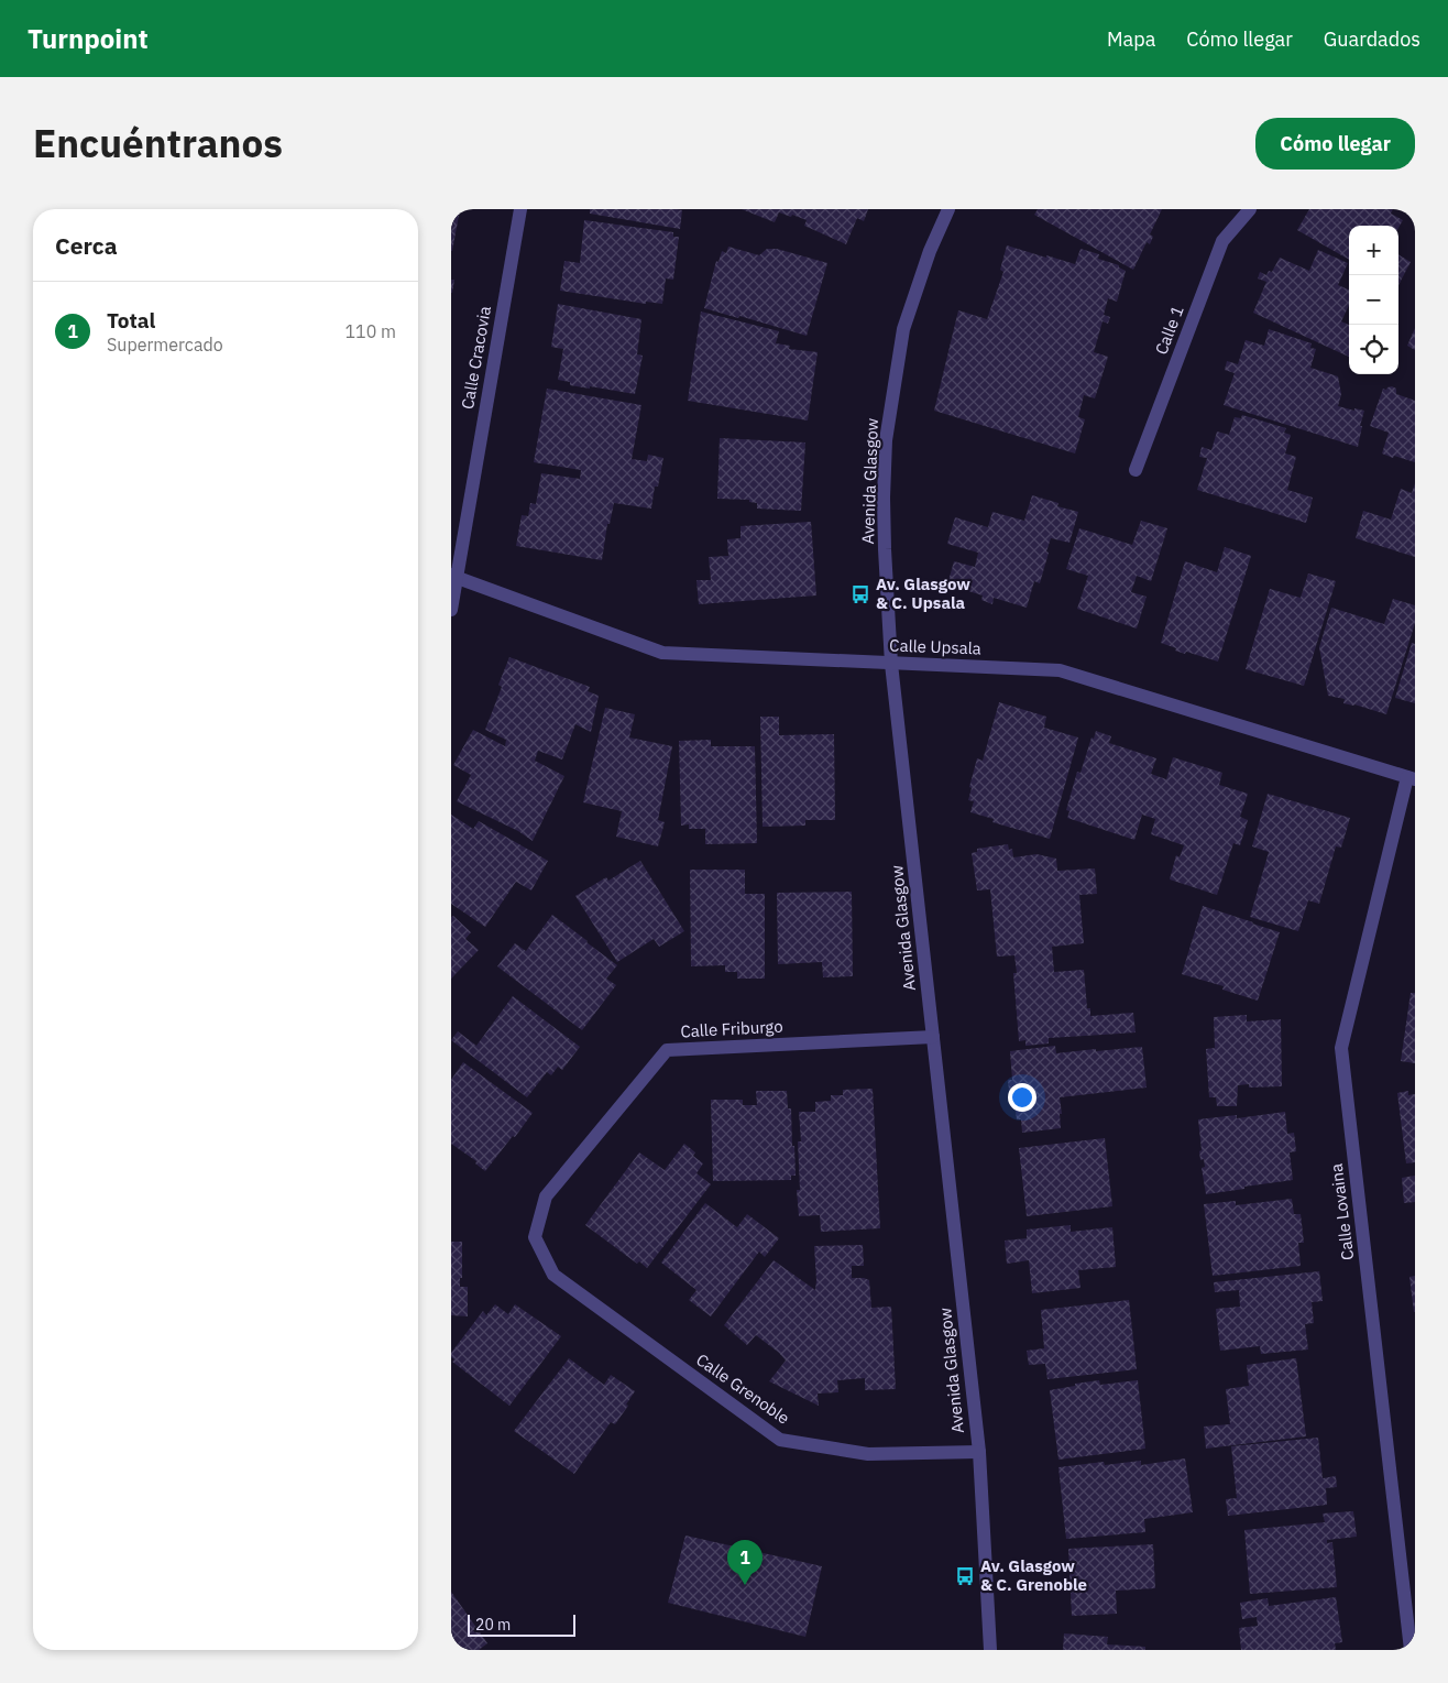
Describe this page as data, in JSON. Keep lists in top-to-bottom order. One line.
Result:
{"streets":{"street":["Calle 1","Calle Cracovia","Avenida Glasgow","Calle Upsala","Calle Friburgo","Calle Lovaina","Calle Grenoble"]},"crossings":[["Calle Cracovia","Calle Upsala"],["Avenida Glasgow","Calle Upsala"],["Avenida Glasgow","Calle Friburgo"],["Avenida Glasgow","Calle Grenoble"],["Calle Upsala","Calle Lovaina"],["Calle Friburgo","Calle Grenoble"]],"places":{"bus stop":["Av. Glasgow & C. Upsala","Av. Glasgow & C. Grenoble"]},"scale_bar":"20 m","page":{"header":"Turnpoint","nav":["Mapa","Cómo llegar","Guardados"],"title":"Encuéntranos","buttons":"Cómo llegar","heading":"Cerca","map_buttons":["+","−"],"list":[{"mark":"1","name":"Total","note":"Supermercado","value":"110 m"}],"pins":"1","scale":"20 m"}}
